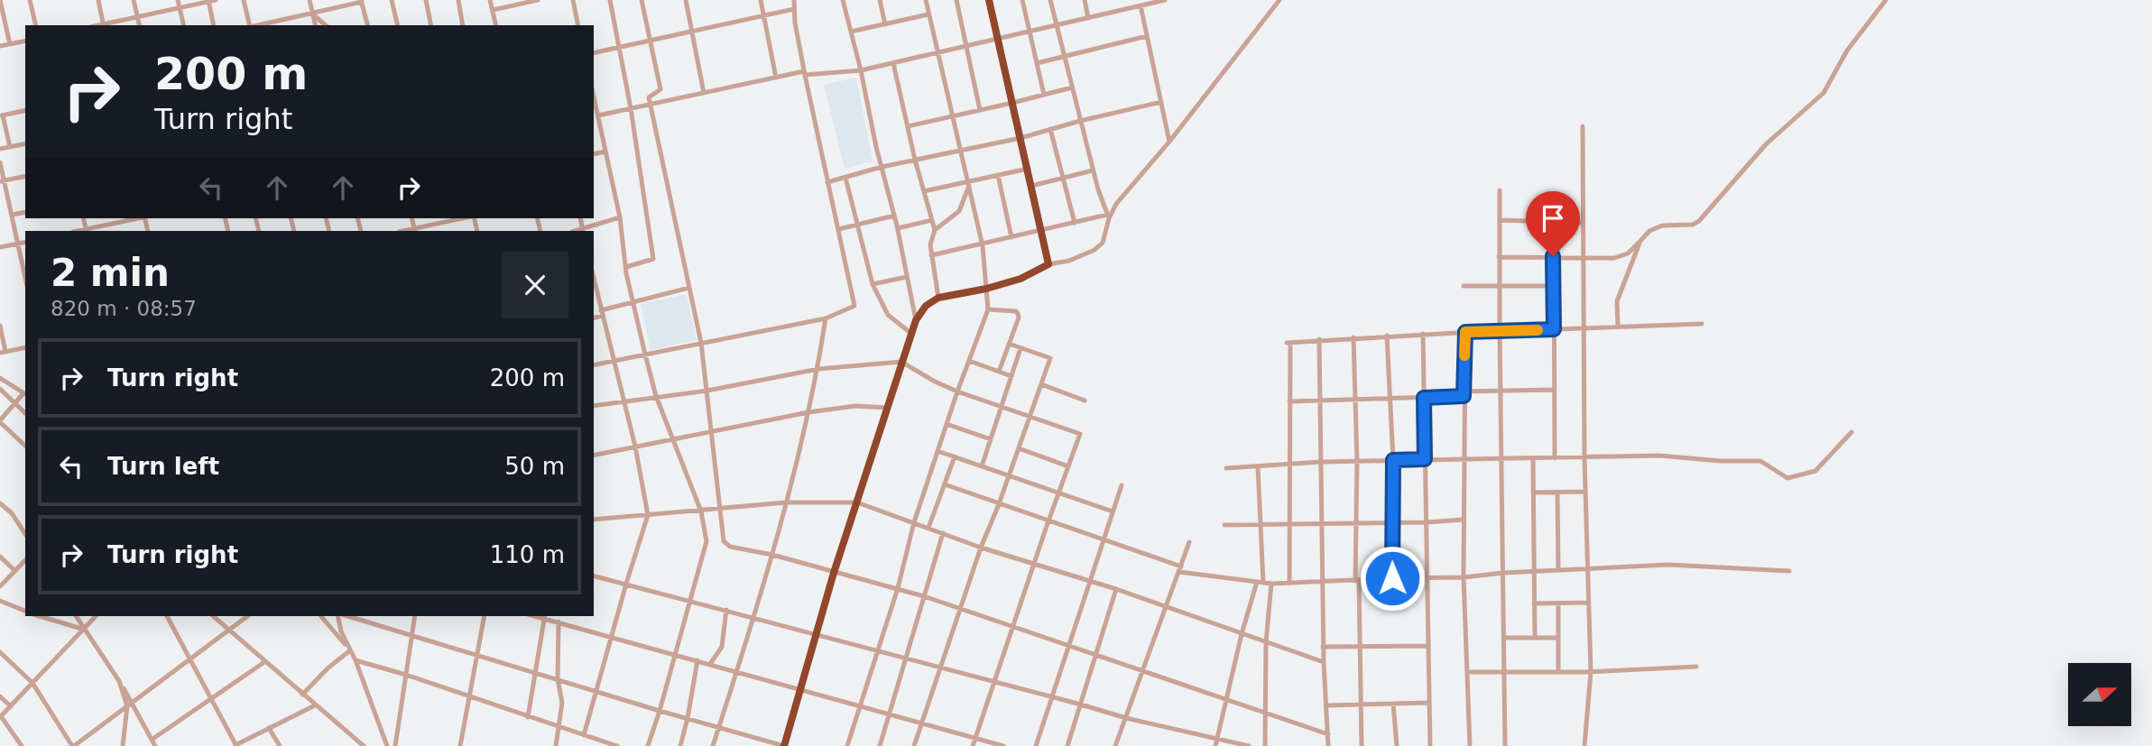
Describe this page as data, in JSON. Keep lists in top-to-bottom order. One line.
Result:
{"north":"right","page":{"turn":["200 m","Turn right"],"heading":["2 min","820 m · 08:57"],"list":[{"name":"Turn right","value":"200 m"},{"name":"Turn left","value":"50 m"},{"name":"Turn right","value":"110 m"}]}}
